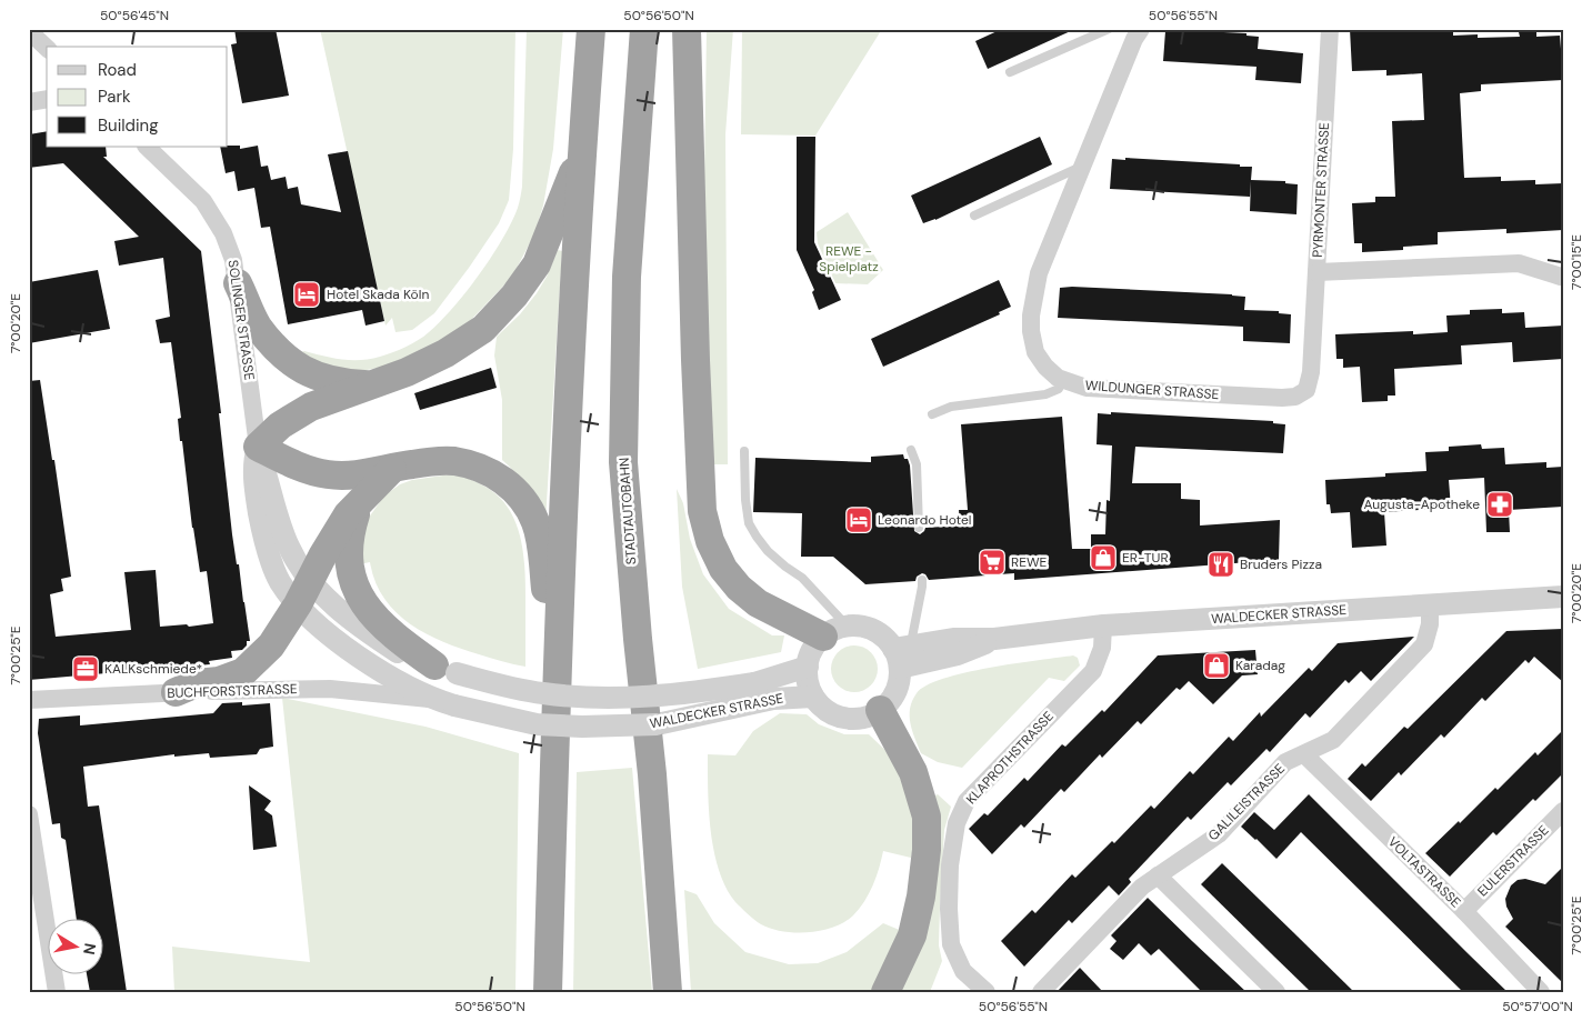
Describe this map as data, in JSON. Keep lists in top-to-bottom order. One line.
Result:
{"streets":{"highway":["STADTAUTOBAHN"],"street":["PYRMONTER STRASSE","SOLINGER STRASSE","WILDUNGER STRASSE","WALDECKER STRASSE","BUCHFORSTSTRASSE","KLAPROTHSTRASSE","GALILEISTRASSE","EULERSTRASSE","VOLTASTRASSE"]},"crossings":[["PYRMONTER STRASSE","WILDUNGER STRASSE"],["SOLINGER STRASSE","WALDECKER STRASSE"],["SOLINGER STRASSE","BUCHFORSTSTRASSE"],["WALDECKER STRASSE","BUCHFORSTSTRASSE"],["WALDECKER STRASSE","KLAPROTHSTRASSE"],["WALDECKER STRASSE","GALILEISTRASSE"],["GALILEISTRASSE","VOLTASTRASSE"],["EULERSTRASSE","VOLTASTRASSE"]],"parks":["REWE - Spielplatz"],"places":{"hotel":["Hotel Skada Köln","Leonardo Hotel"],"pharmacy":["Augusta-Apotheke"],"shop":["ER-TUR","Karadag"],"supermarket":["REWE"],"restaurant":["Bruders Pizza"],"office":["KALKschmiede*"]},"legend":["Road","Park","Building"],"north":"right","coordinates":["50°56'45\"N","50°56'50\"N","50°56'55\"N","7°00'15\"E","7°00'20\"E","7°00'25\"E","50°57'00\"N"]}
